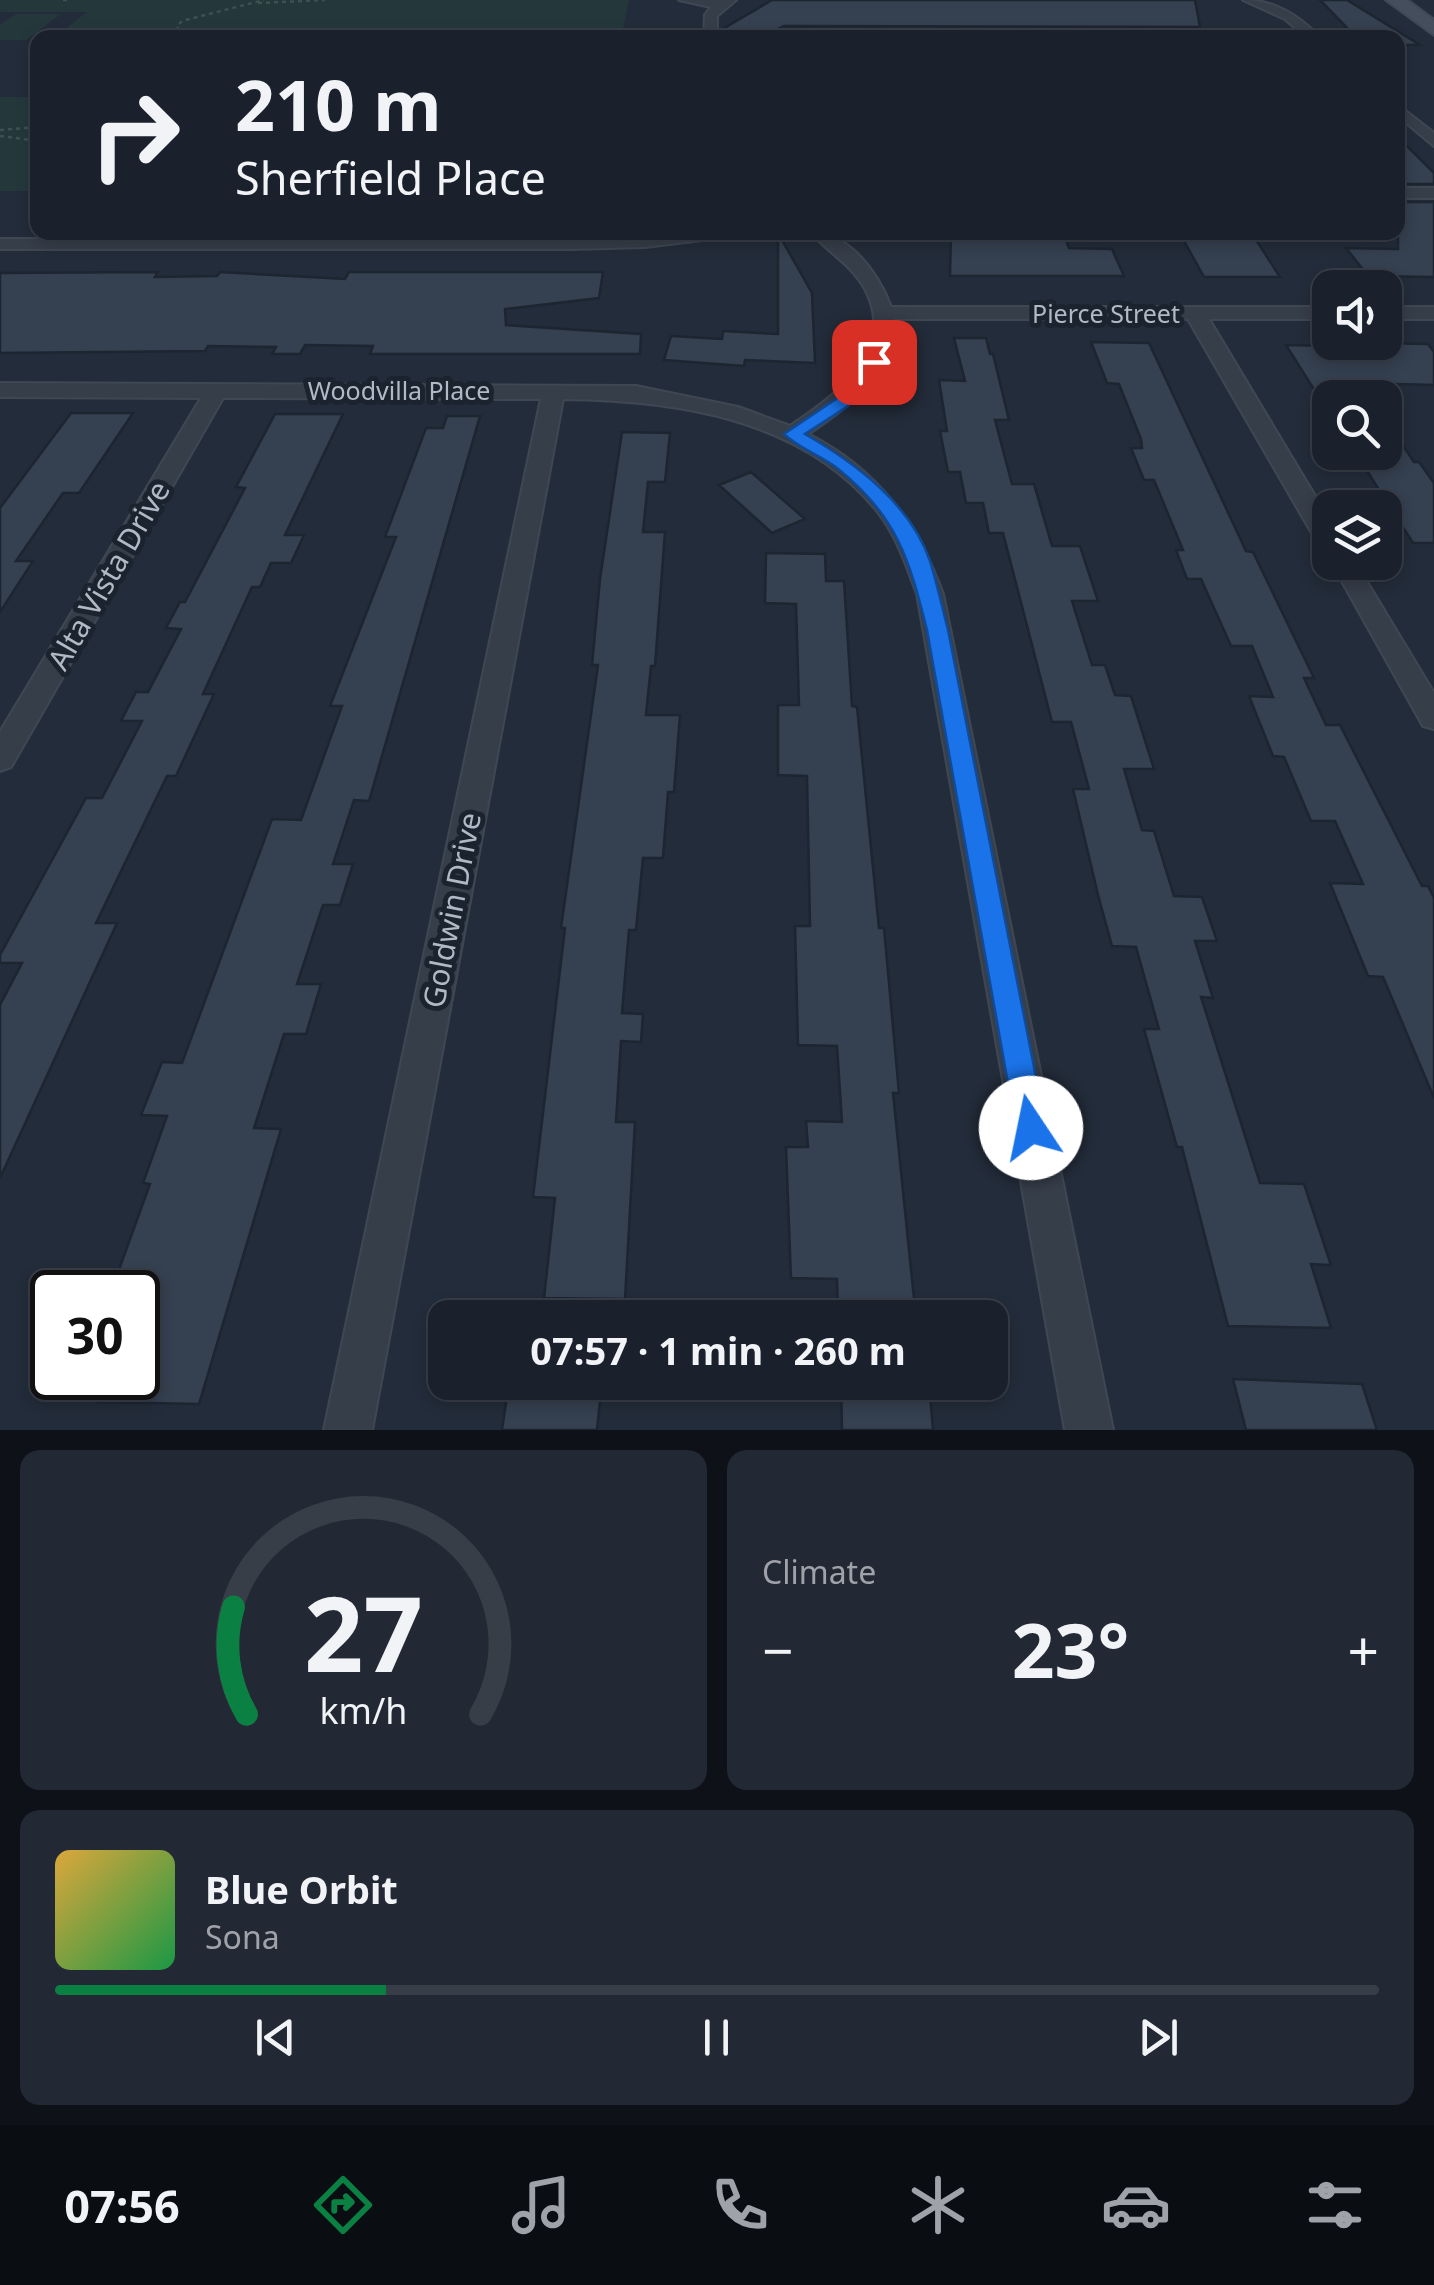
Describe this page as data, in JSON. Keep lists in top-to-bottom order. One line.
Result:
{"streets":{"street":["Pierce Street","Woodvilla Place","Alta Vista Drive","Goldwin Drive"]},"crossings":[["Woodvilla Place","Alta Vista Drive"],["Woodvilla Place","Goldwin Drive"]],"page":{"turn":["210 m","Sherfield Place"],"limit":"30","trip":"07:57 · 1 min · 260 m","tile":"Climate","heat":["−","23°","+"],"song":["Blue Orbit","Sona"],"tabs":"07:56","gauge":["27","km/h"]}}
